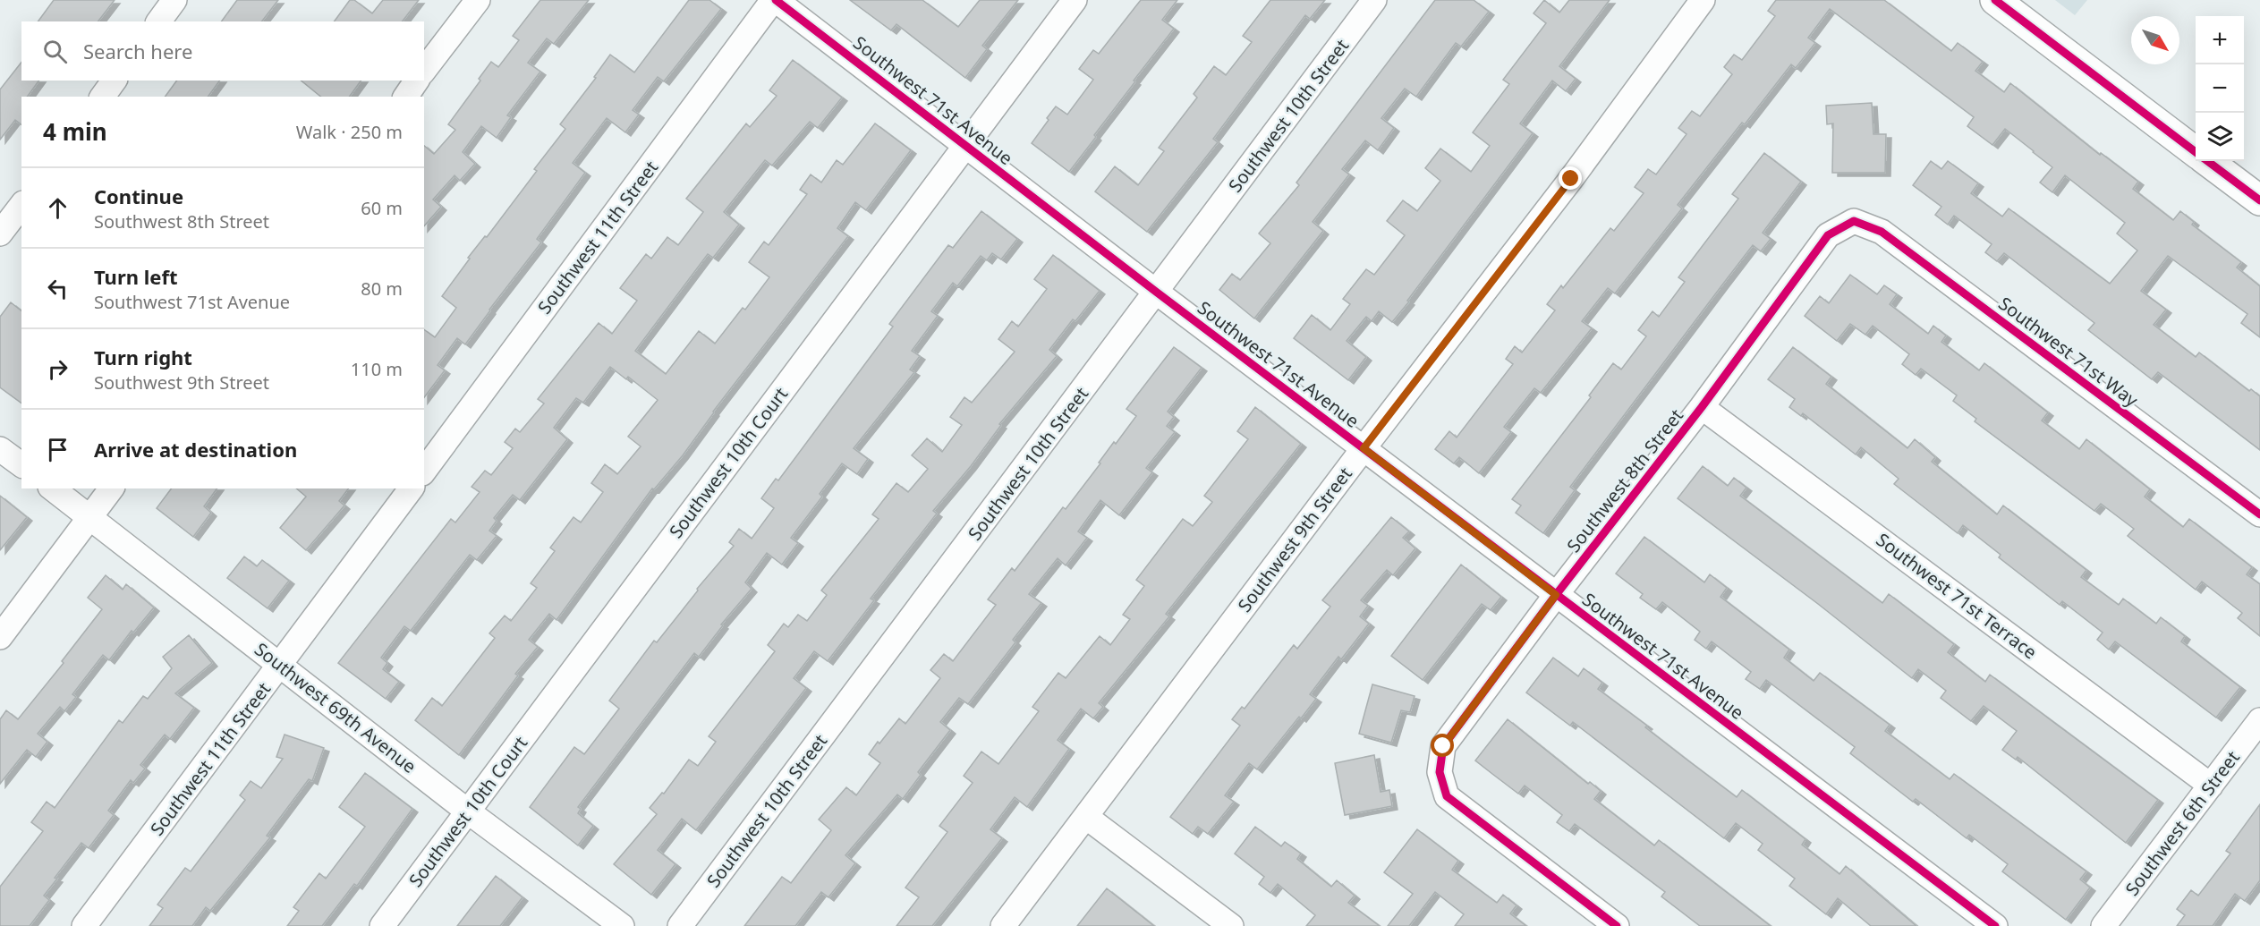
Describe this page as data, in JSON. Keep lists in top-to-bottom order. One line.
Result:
{"streets":{"street":["Southwest 71st Avenue","Southwest 10th Street","Southwest 11th Street","Southwest 71st Way","Southwest 10th Court","Southwest 8th Street","Southwest 9th Street","Southwest 71st Terrace","Southwest 69th Avenue","Southwest 6th Street"]},"crossings":[["Southwest 71st Avenue","Southwest 10th Street"],["Southwest 71st Avenue","Southwest 11th Street"],["Southwest 71st Avenue","Southwest 10th Court"],["Southwest 71st Avenue","Southwest 8th Street"],["Southwest 71st Avenue","Southwest 9th Street"],["Southwest 11th Street","Southwest 69th Avenue"],["Southwest 71st Way","Southwest 8th Street"],["Southwest 10th Court","Southwest 69th Avenue"],["Southwest 8th Street","Southwest 71st Terrace"],["Southwest 71st Terrace","Southwest 6th Street"]],"north":"bottom right","page":{"map_buttons":["+","−"],"search":"Search here","heading":["4 min","Walk · 250 m"],"list":[["Continue","Southwest 8th Street","60 m"],["Turn left","Southwest 71st Avenue","80 m"],["Turn right","Southwest 9th Street","110 m"],"Arrive at destination"]}}
